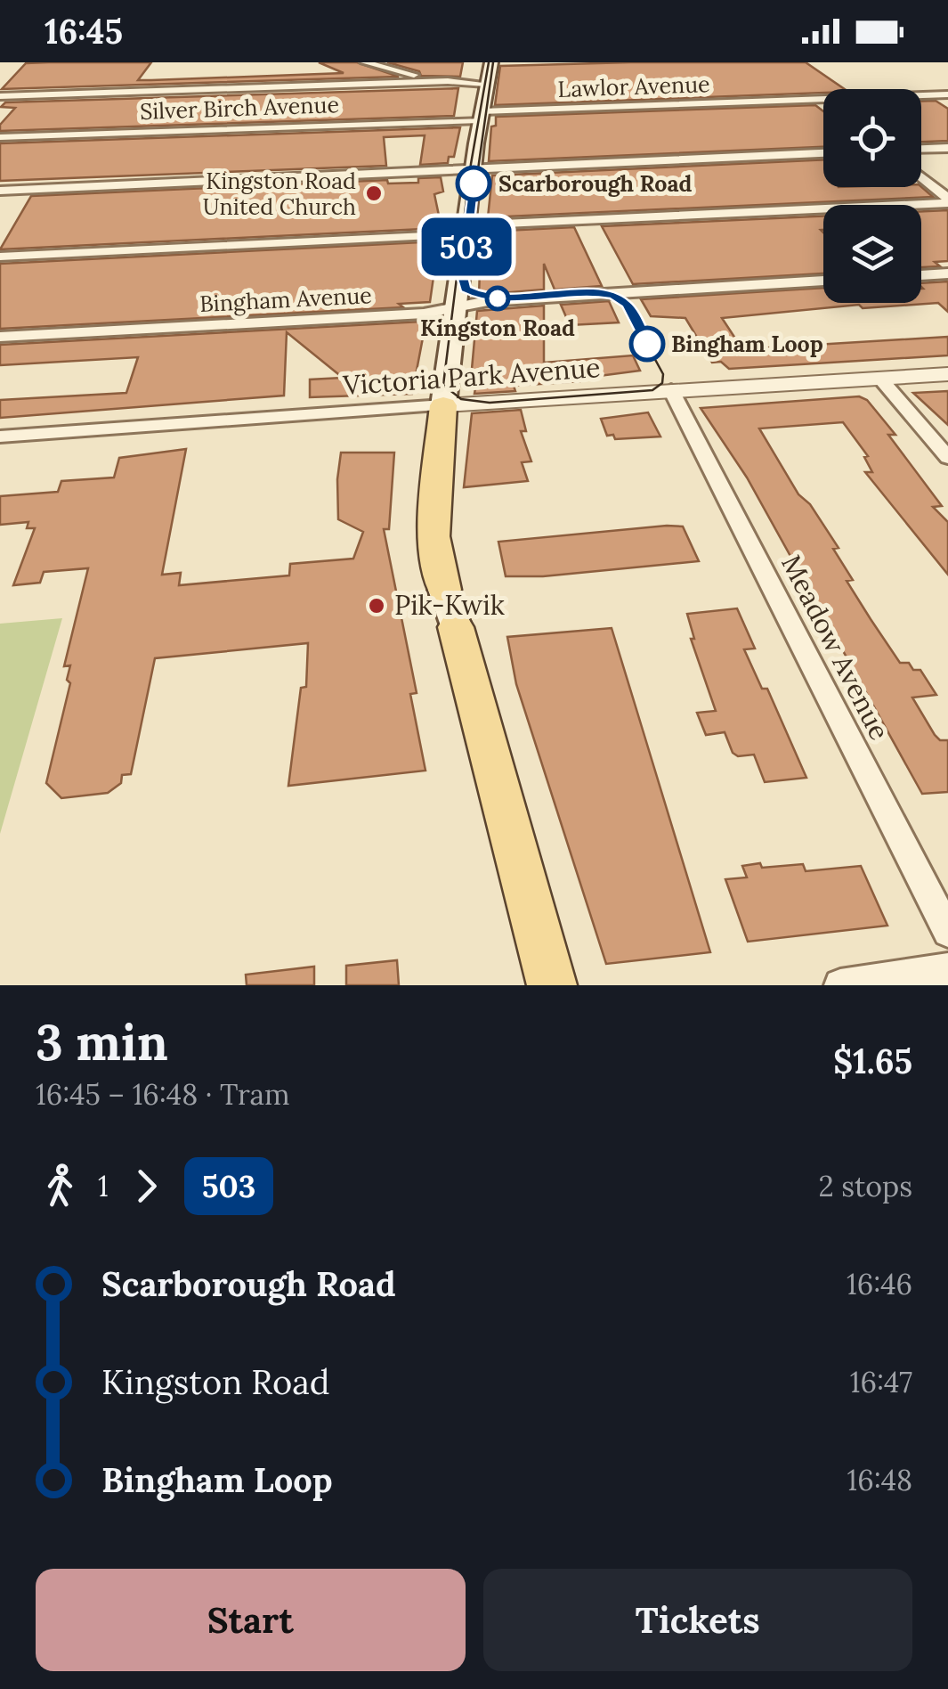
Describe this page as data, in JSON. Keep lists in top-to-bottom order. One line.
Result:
{"streets":{"street":["Lawlor Avenue","Silver Birch Avenue","Bingham Avenue","Victoria Park Avenue","Meadow Avenue"]},"crossings":[["Lawlor Avenue","Silver Birch Avenue"],["Victoria Park Avenue","Meadow Avenue"]],"places":["Scarborough Road","Kingston Road United Church","Kingston Road","Bingham Loop","Pik-Kwik"],"lines":["tram line 503"],"page":{"status":"16:45","on_map":"503","heading":["3 min","16:45 – 16:48 · Tram","$1.65"],"legs":["1","503","2 stops"],"list":[{"name":"Scarborough Road","value":"16:46"},{"name":"Kingston Road","value":"16:47"},{"name":"Bingham Loop","value":"16:48"}],"buttons":["Start","Tickets"]}}
